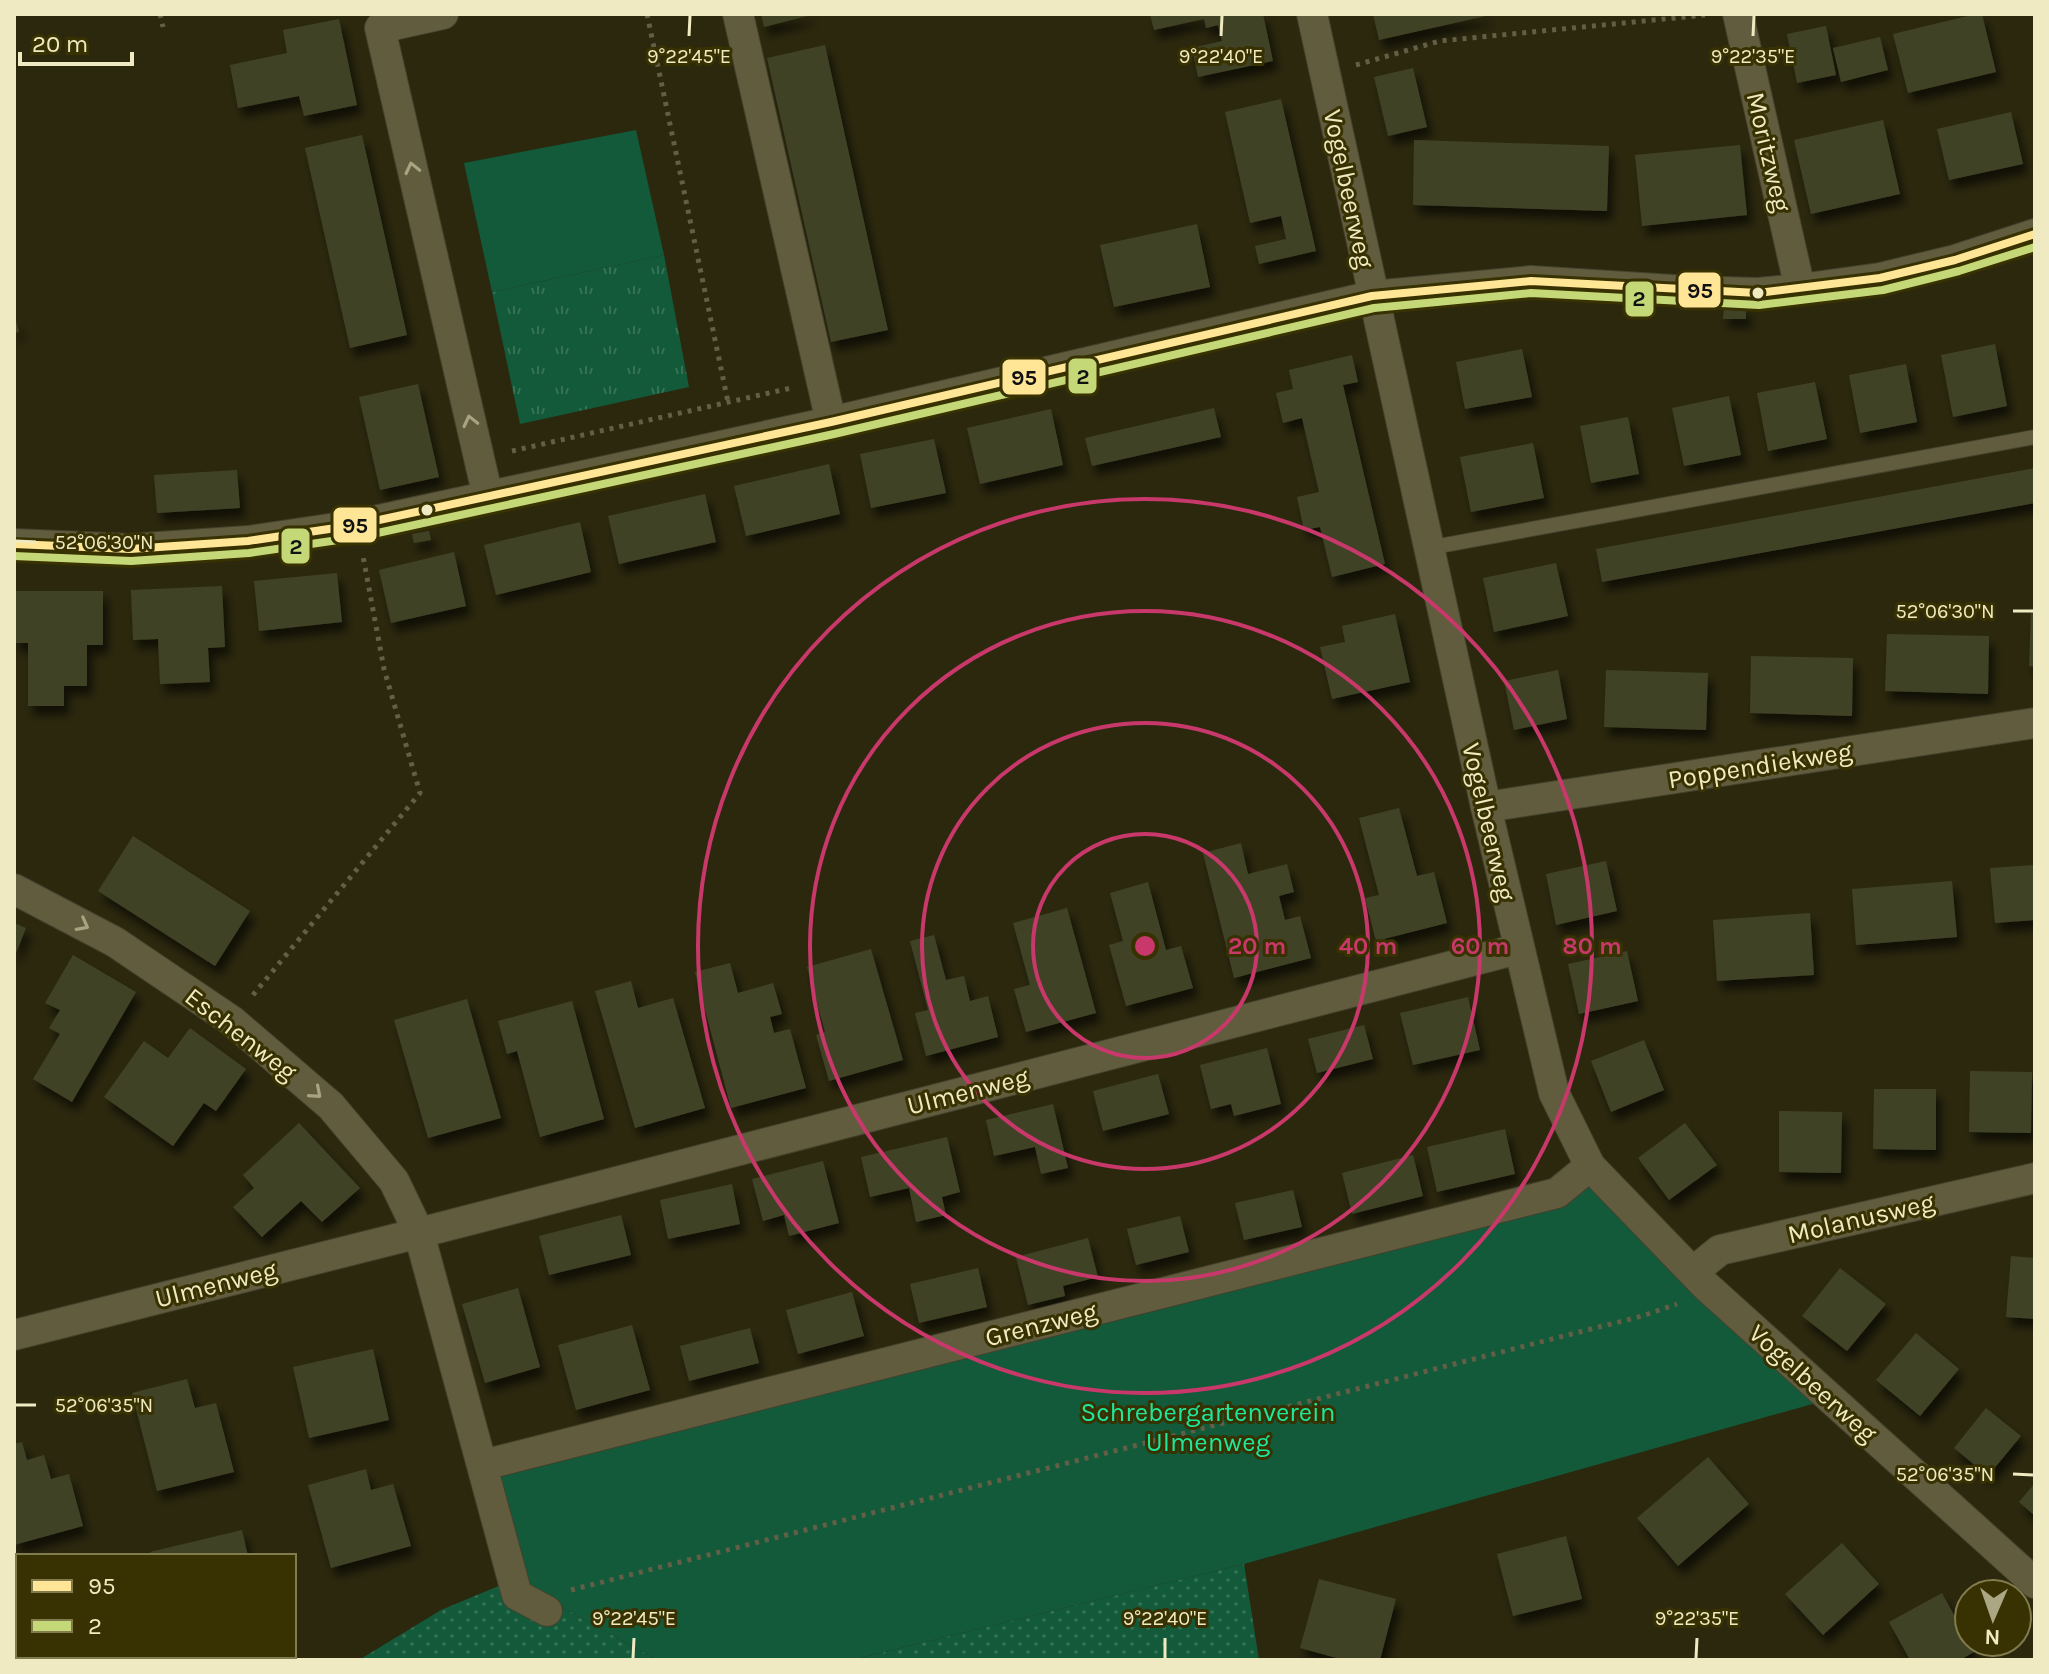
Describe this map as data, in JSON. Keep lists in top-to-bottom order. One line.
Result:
{"streets":{"street":["Moritzweg","Vogelbeerweg","Poppendiekweg","Eschenweg","Ulmenweg","Molanusweg","Grenzweg"]},"crossings":[["Vogelbeerweg","Poppendiekweg"],["Vogelbeerweg","Ulmenweg"],["Vogelbeerweg","Molanusweg"],["Vogelbeerweg","Grenzweg"],["Eschenweg","Ulmenweg"]],"one_way":["Eschenweg"],"parks":["Schrebergartenverein Ulmenweg"],"lines":["transit line 95","transit line 2"],"legend":["95","2"],"scale_bar":"20 m","north":"bottom","coordinates":["9°22'45\"E","9°22'40\"E","9°22'35\"E","52°06'30\"N","52°06'35\"N"],"rings":["20 m","40 m","60 m","80 m"]}
